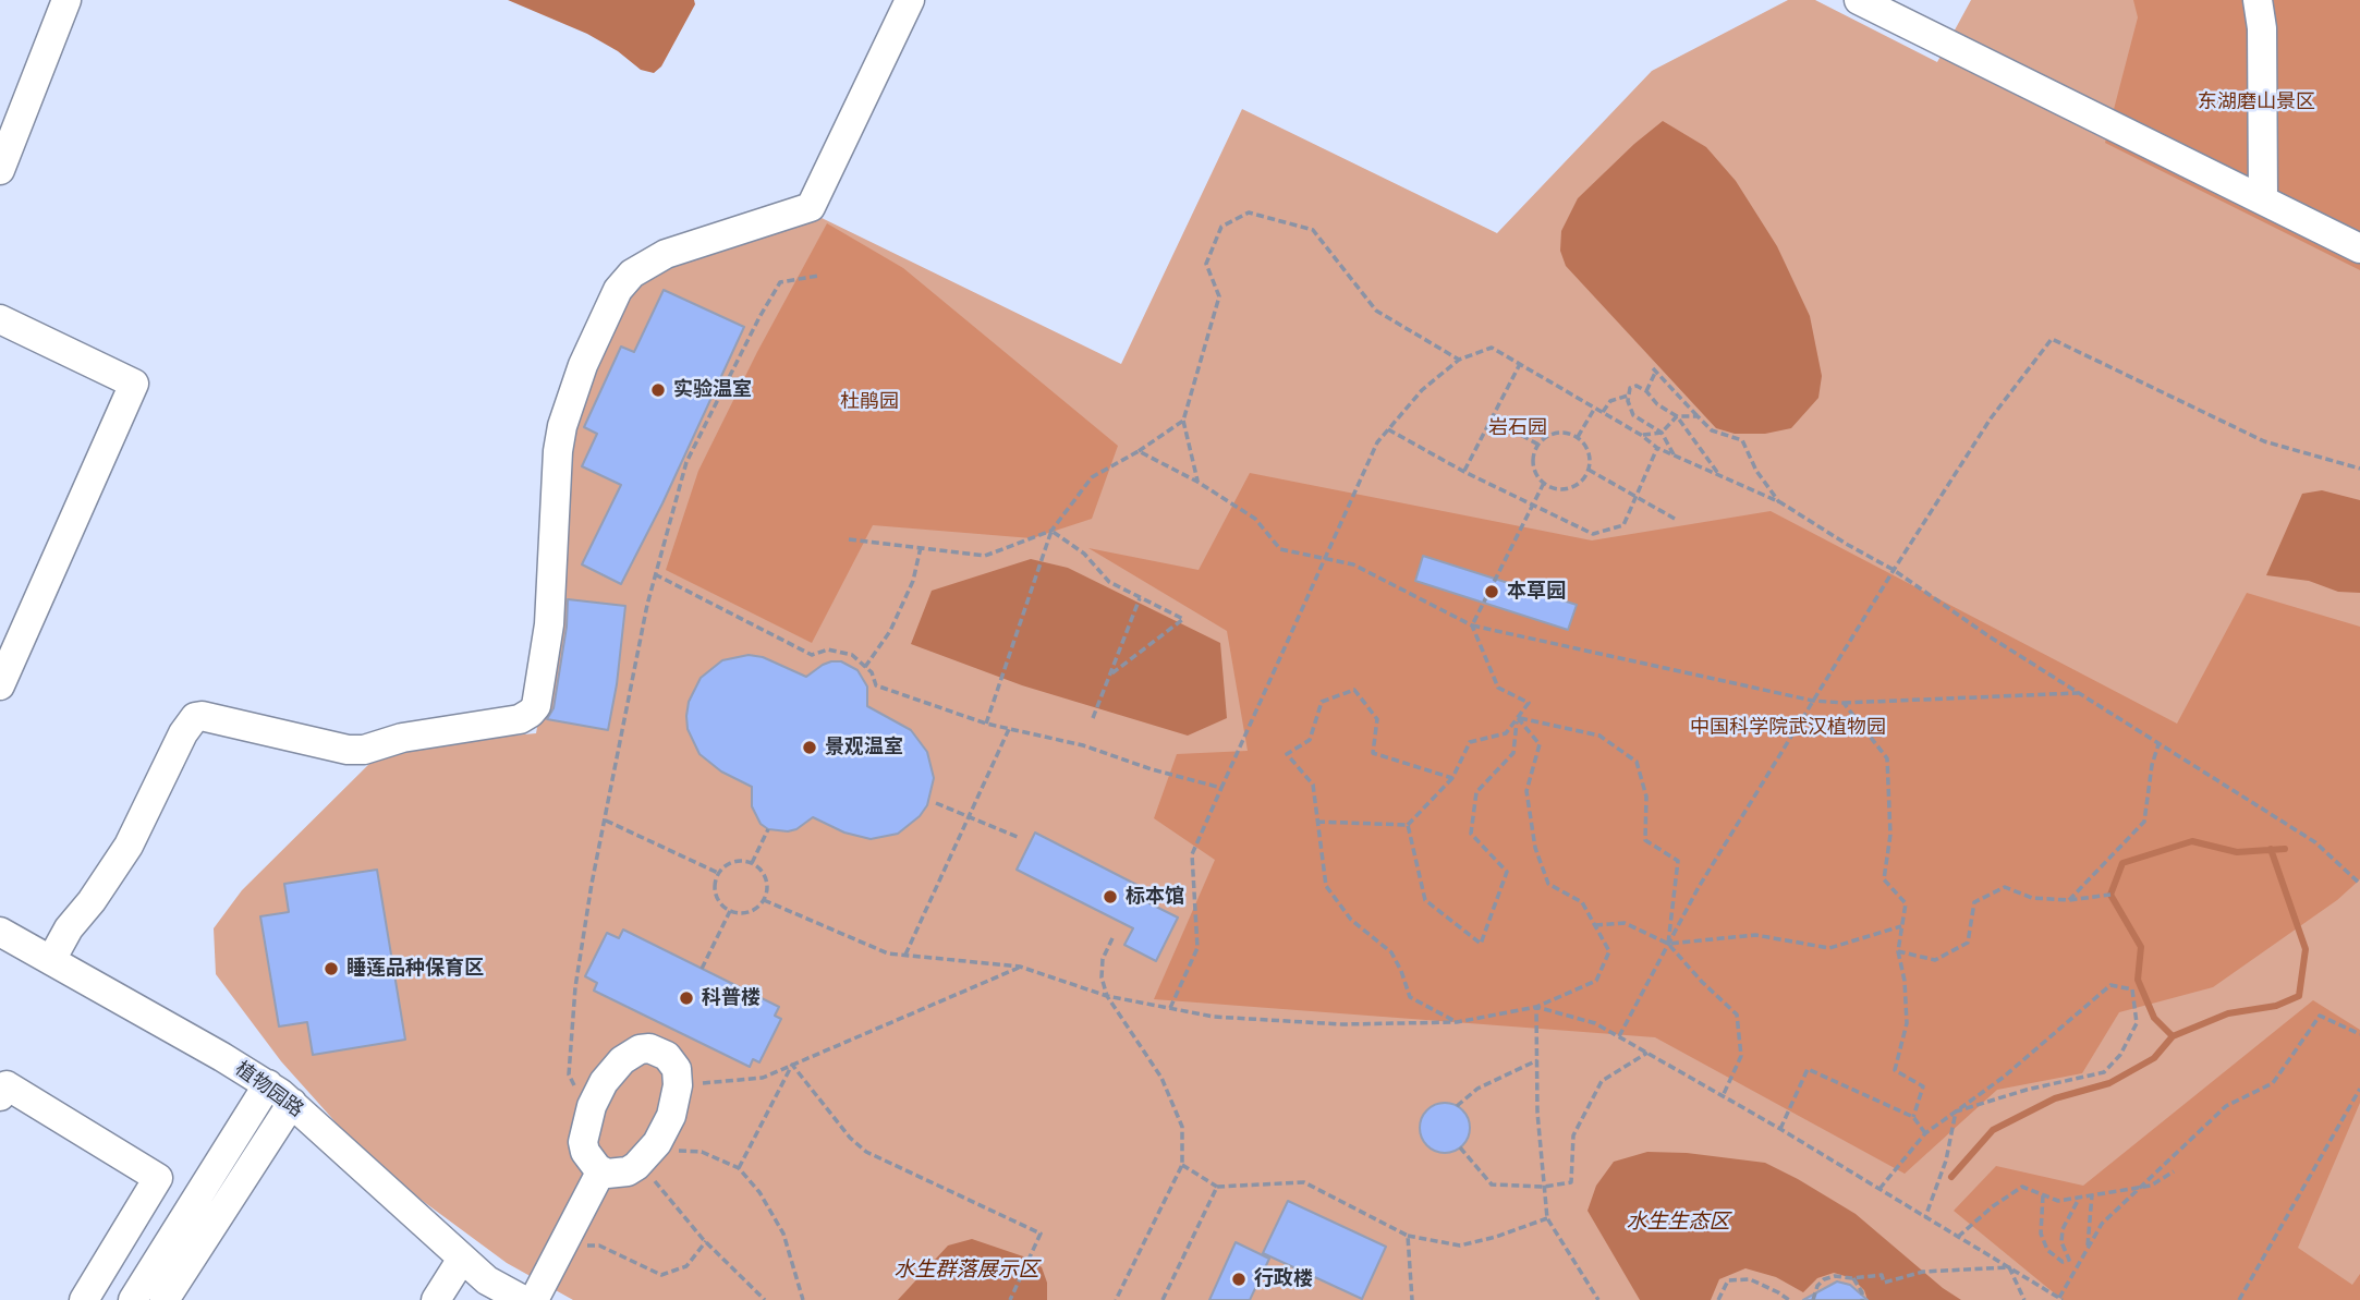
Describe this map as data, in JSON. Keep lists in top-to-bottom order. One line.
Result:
{"streets":{"street":["植物园路"]},"water":["水生生态区","水生群落展示区"],"parks":["东湖磨山景区","杜鹃园","岩石园","中国科学院武汉植物园"],"places":["实验温室","本草园","景观温室","标本馆","睡莲品种保育区","科普楼","行政楼"]}
